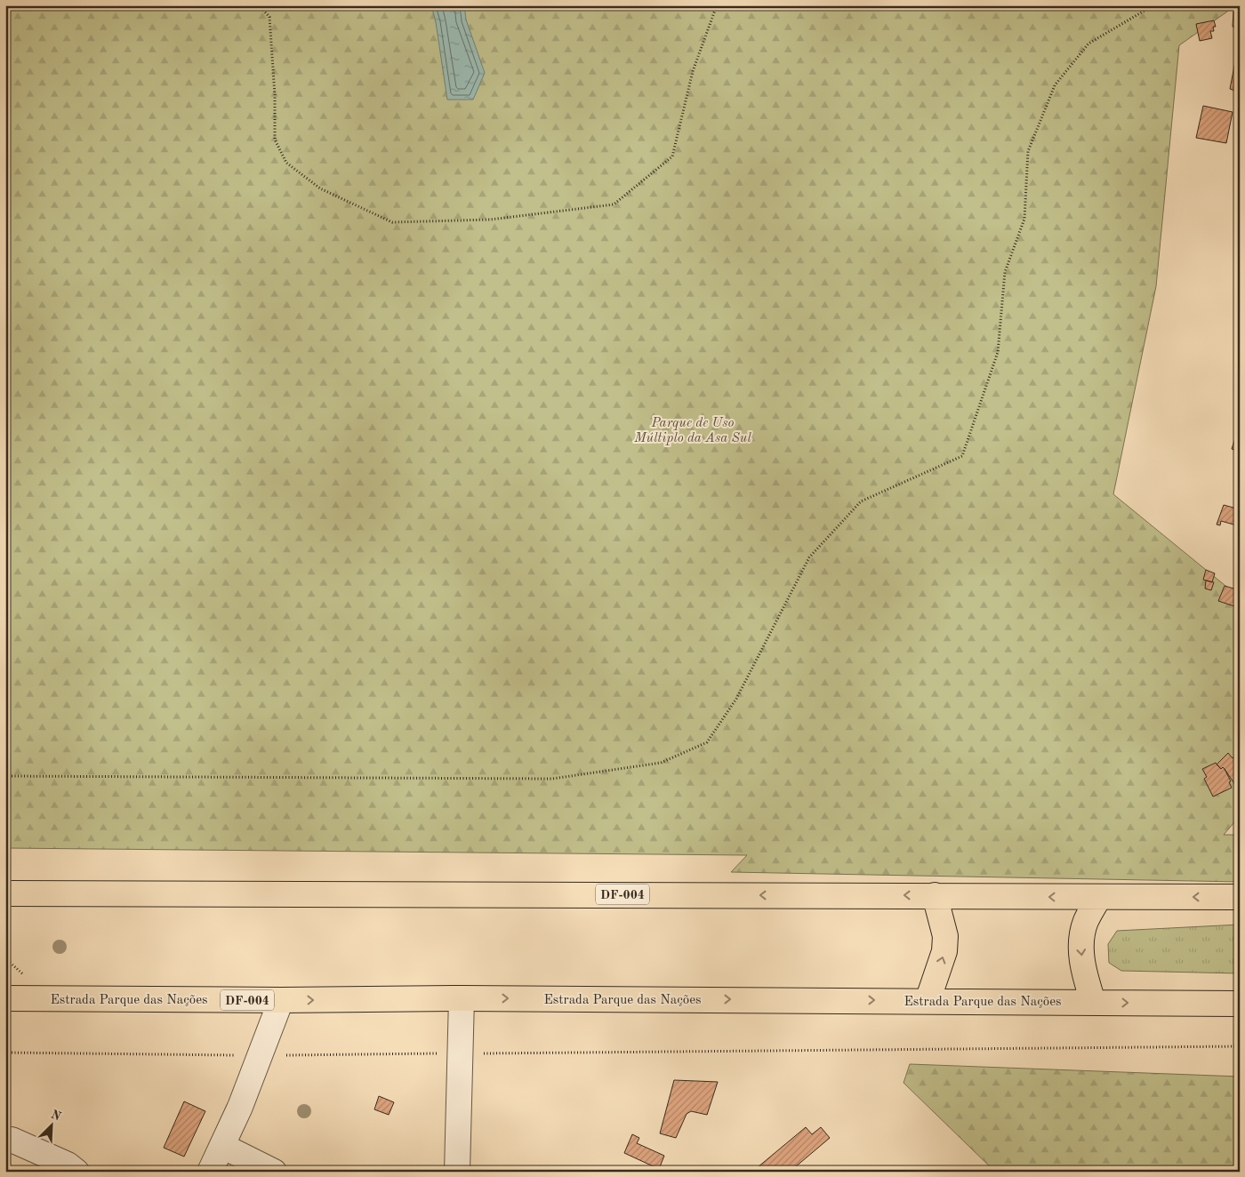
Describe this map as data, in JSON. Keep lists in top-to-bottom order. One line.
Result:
{"streets":{"highway":["DF-004","Estrada Parque das Nações"]},"parks":["Parque de Uso Múltiplo da Asa Sul"],"north":"top right"}
